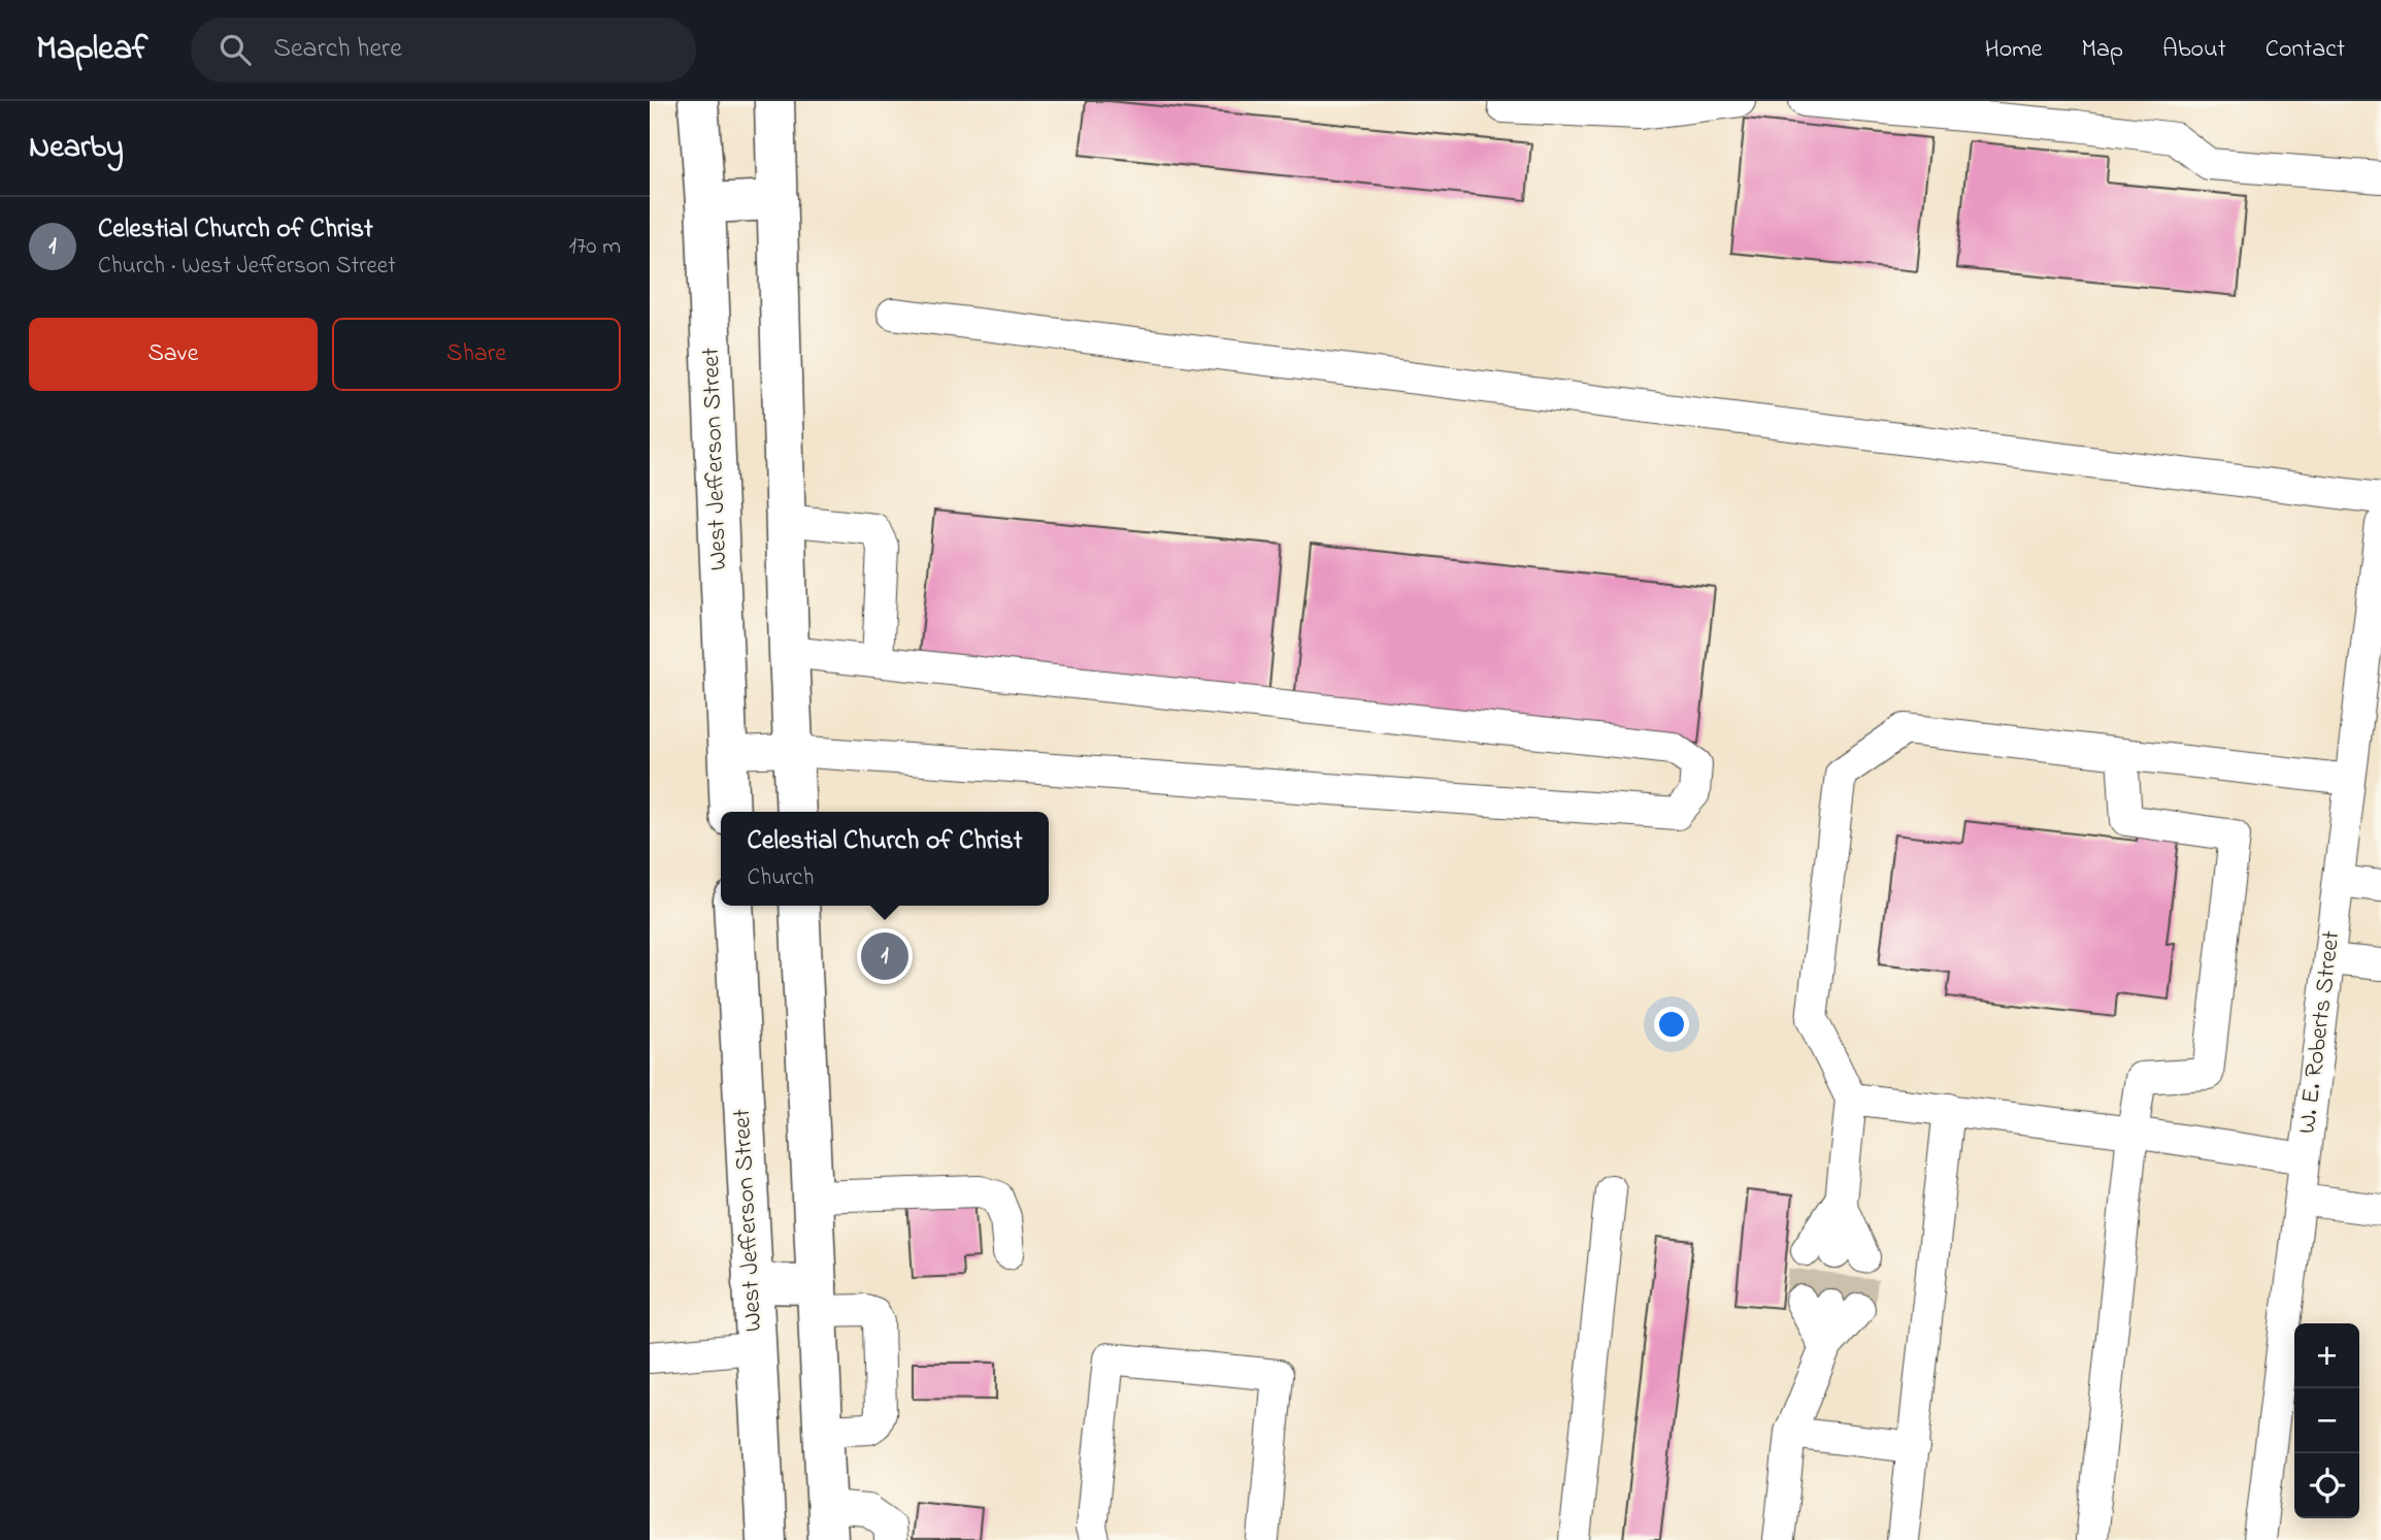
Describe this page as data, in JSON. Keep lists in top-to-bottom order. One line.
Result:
{"streets":{"main road":["West Jefferson Street"],"street":["W. E. Roberts Street"]},"page":{"header":"Mapleaf","search":"Search here","nav":["Home","Map","About","Contact"],"heading":"Nearby","list":[{"mark":"1","name":"Celestial Church of Christ","note":"Church · West Jefferson Street","value":"170 m"}],"buttons":["Save","Share"],"popup":["Celestial Church of Christ","Church"],"pins":"1","map_buttons":["+","−"]}}
